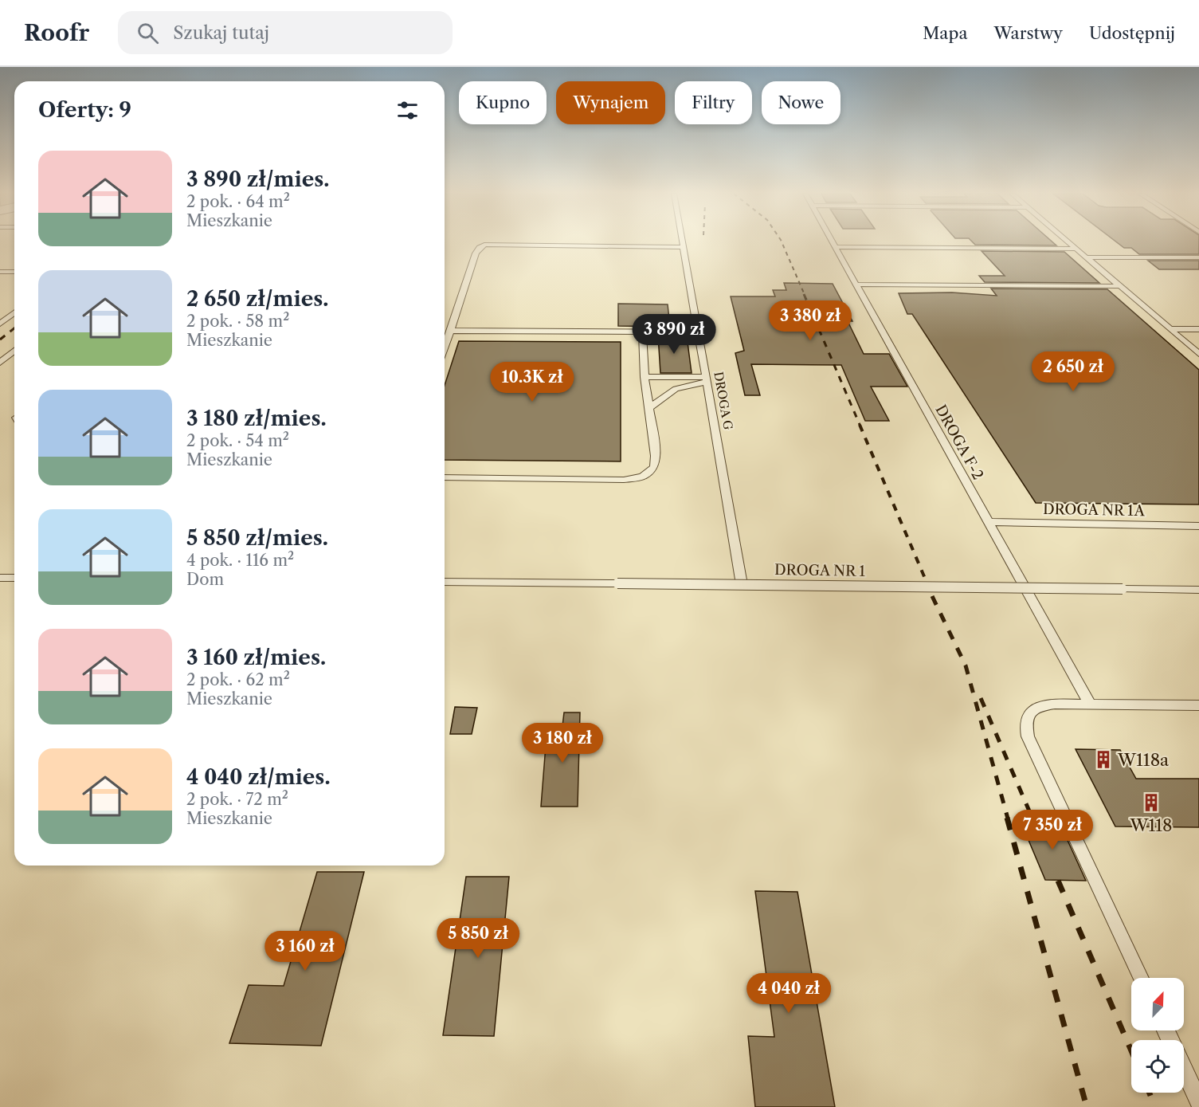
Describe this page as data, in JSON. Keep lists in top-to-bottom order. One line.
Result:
{"streets":{"lane":["DROGA G","DROGA F-2","DROGA NR 1A","DROGA NR 1"]},"crossings":[["DROGA G","DROGA NR 1"],["DROGA F-2","DROGA NR 1A"]],"places":{"building":["W118a","W118"]},"north":"top right","page":{"header":"Roofr","search":"Szukaj tutaj","nav":["Mapa","Warstwy","Udostępnij"],"chip":["Kupno","Wynajem","Filtry","Nowe"],"heading":"Oferty: 9","list":[{"name":"3 890 zł/mies.","note":"2 pok. · 64 m² · Mieszkanie"},{"name":"2 650 zł/mies.","note":"2 pok. · 58 m² · Mieszkanie"},{"name":"3 180 zł/mies.","note":"2 pok. · 54 m² · Mieszkanie"},{"name":"5 850 zł/mies.","note":"4 pok. · 116 m² · Dom"},{"name":"3 160 zł/mies.","note":"2 pok. · 62 m² · Mieszkanie"},{"name":"4 040 zł/mies.","note":"2 pok. · 72 m² · Mieszkanie"}],"price":["3 380 zł","3 890 zł","2 650 zł","10.3K zł","3 180 zł","7 350 zł","5 850 zł","3 160 zł","4 040 zł"]}}
